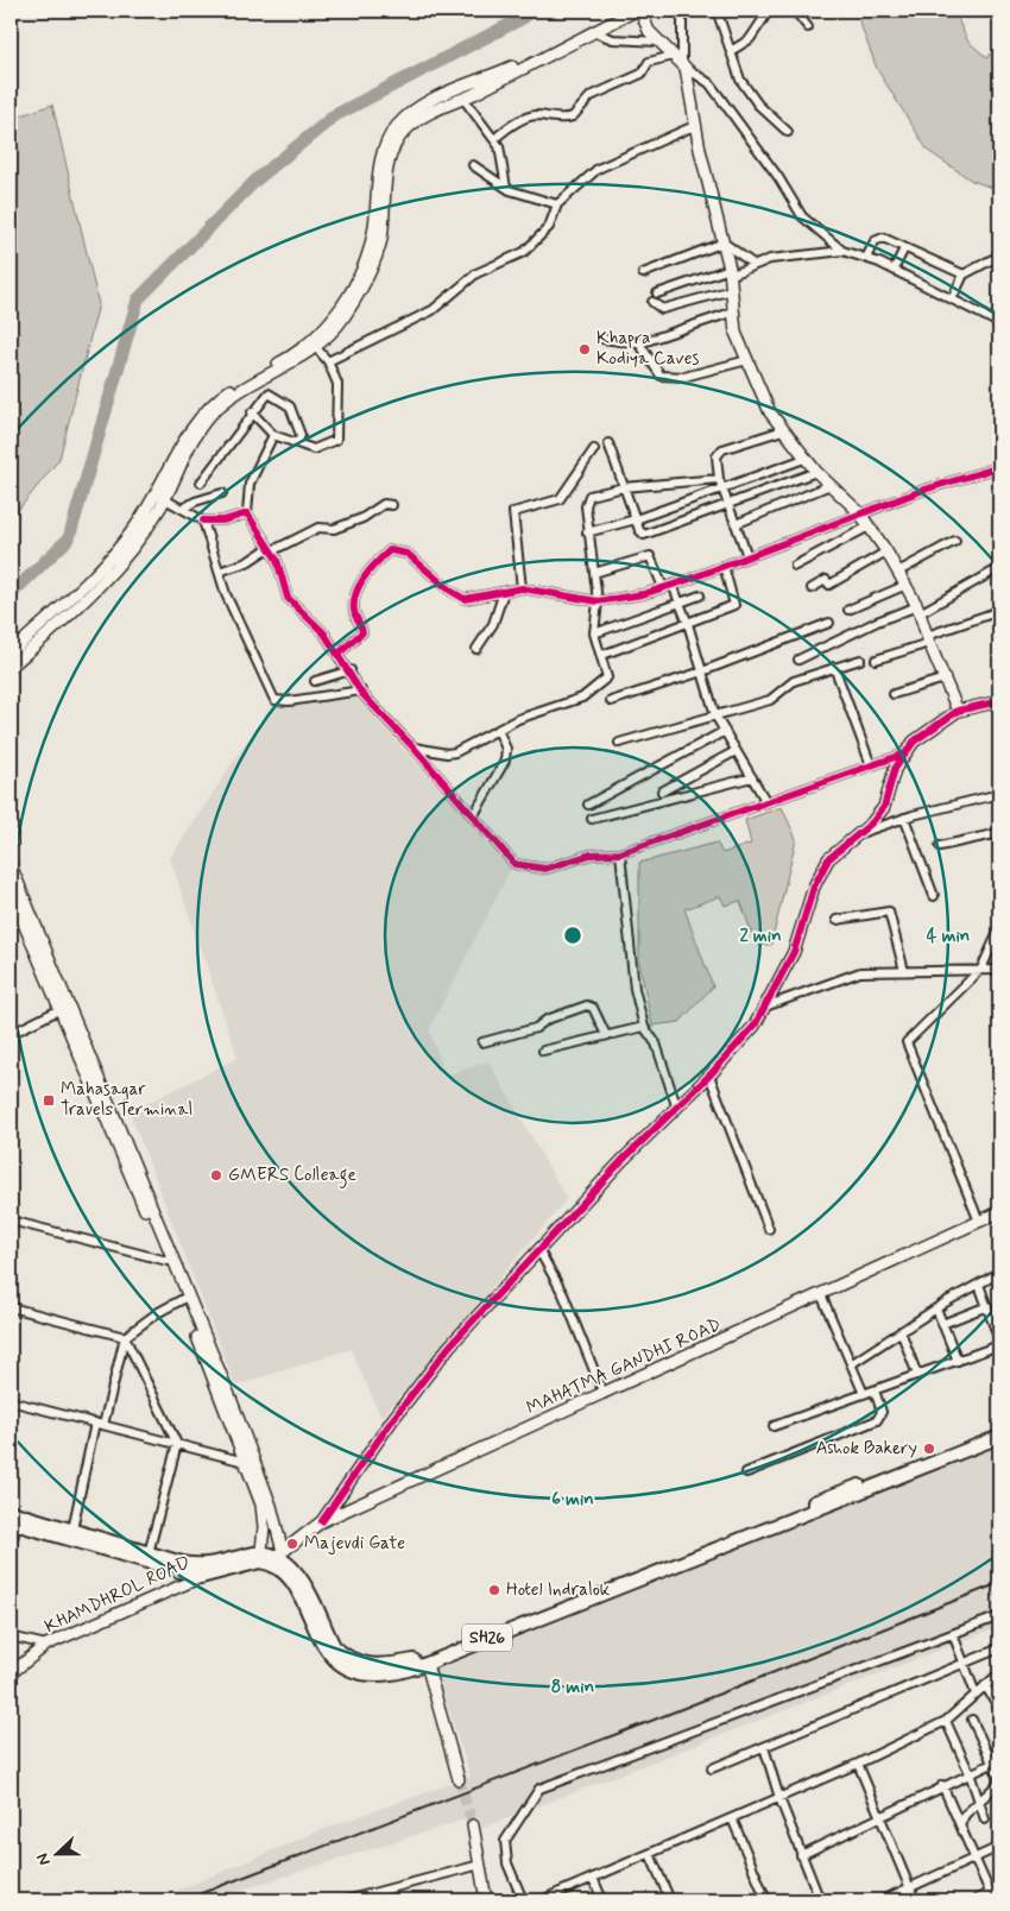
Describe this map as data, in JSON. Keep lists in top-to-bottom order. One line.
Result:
{"streets":{"main road":["MAHATMA GANDHI ROAD","KHAMDHROL ROAD","SH26"]},"crossings":[["MAHATMA GANDHI ROAD","SH26"]],"places":{"other":["Khapra Kodiya Caves","GMERS Colleage","Ashok Bakery","Majevdi Gate","Hotel Indralok"],"transit":["Mahasagar Travels Terminal"]},"north":"left","rings":["2 min","4 min","6 min","8 min"]}
